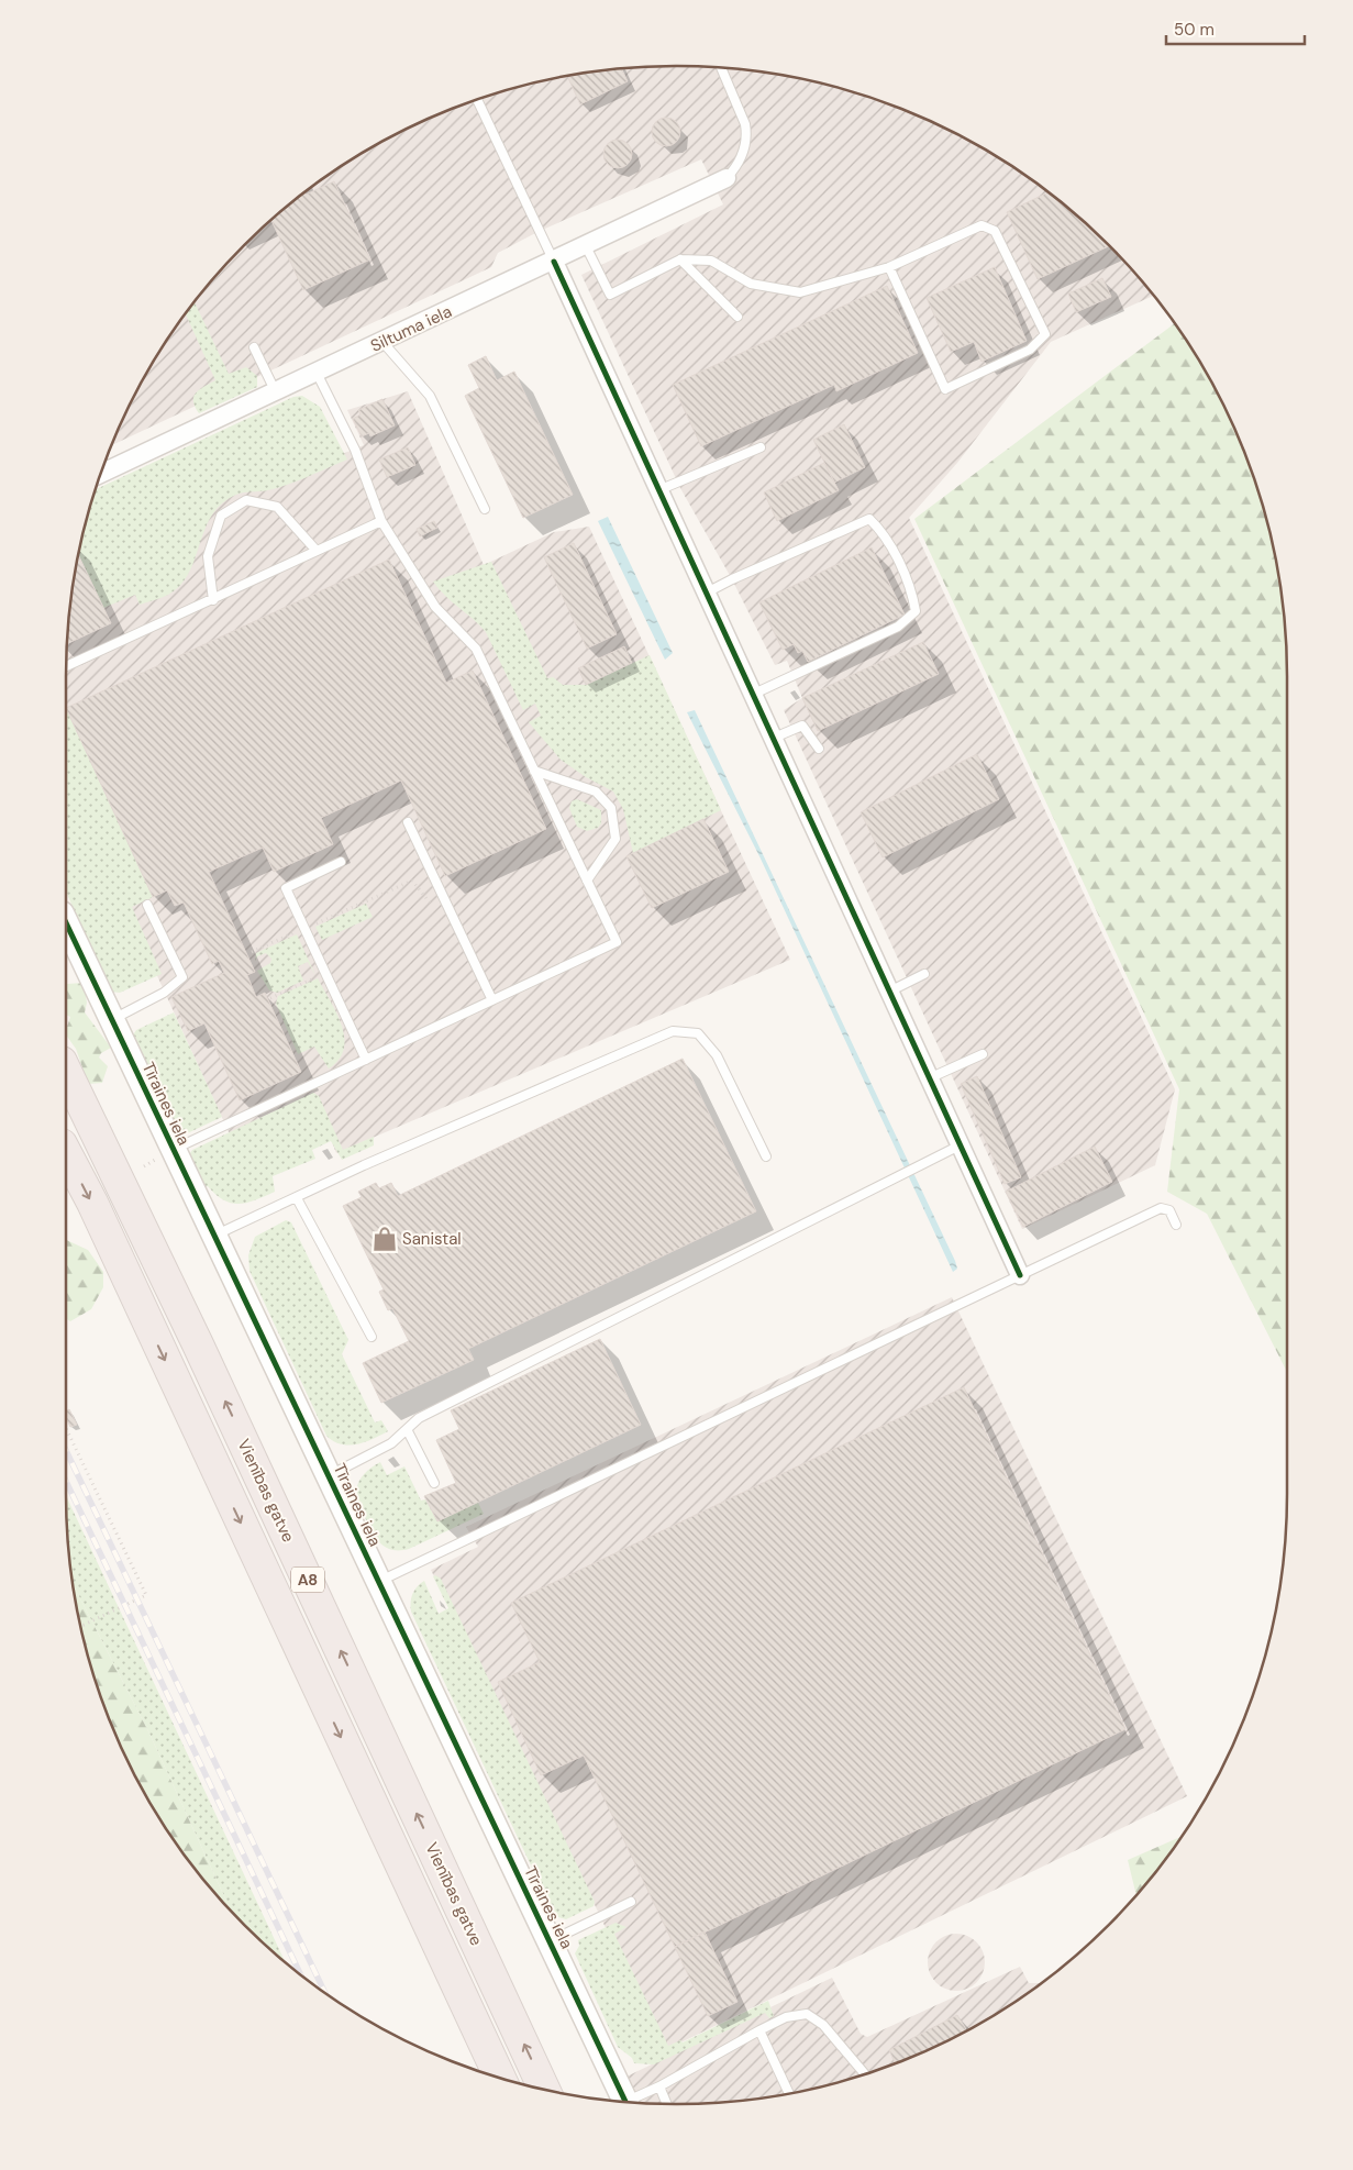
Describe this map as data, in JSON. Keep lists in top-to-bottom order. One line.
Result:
{"streets":{"highway":["Vienības gatve","A8"],"street":["Siltuma iela","Tīraines iela"]},"places":{"shop":["Sanistal"]},"scale_bar":"50 m"}
